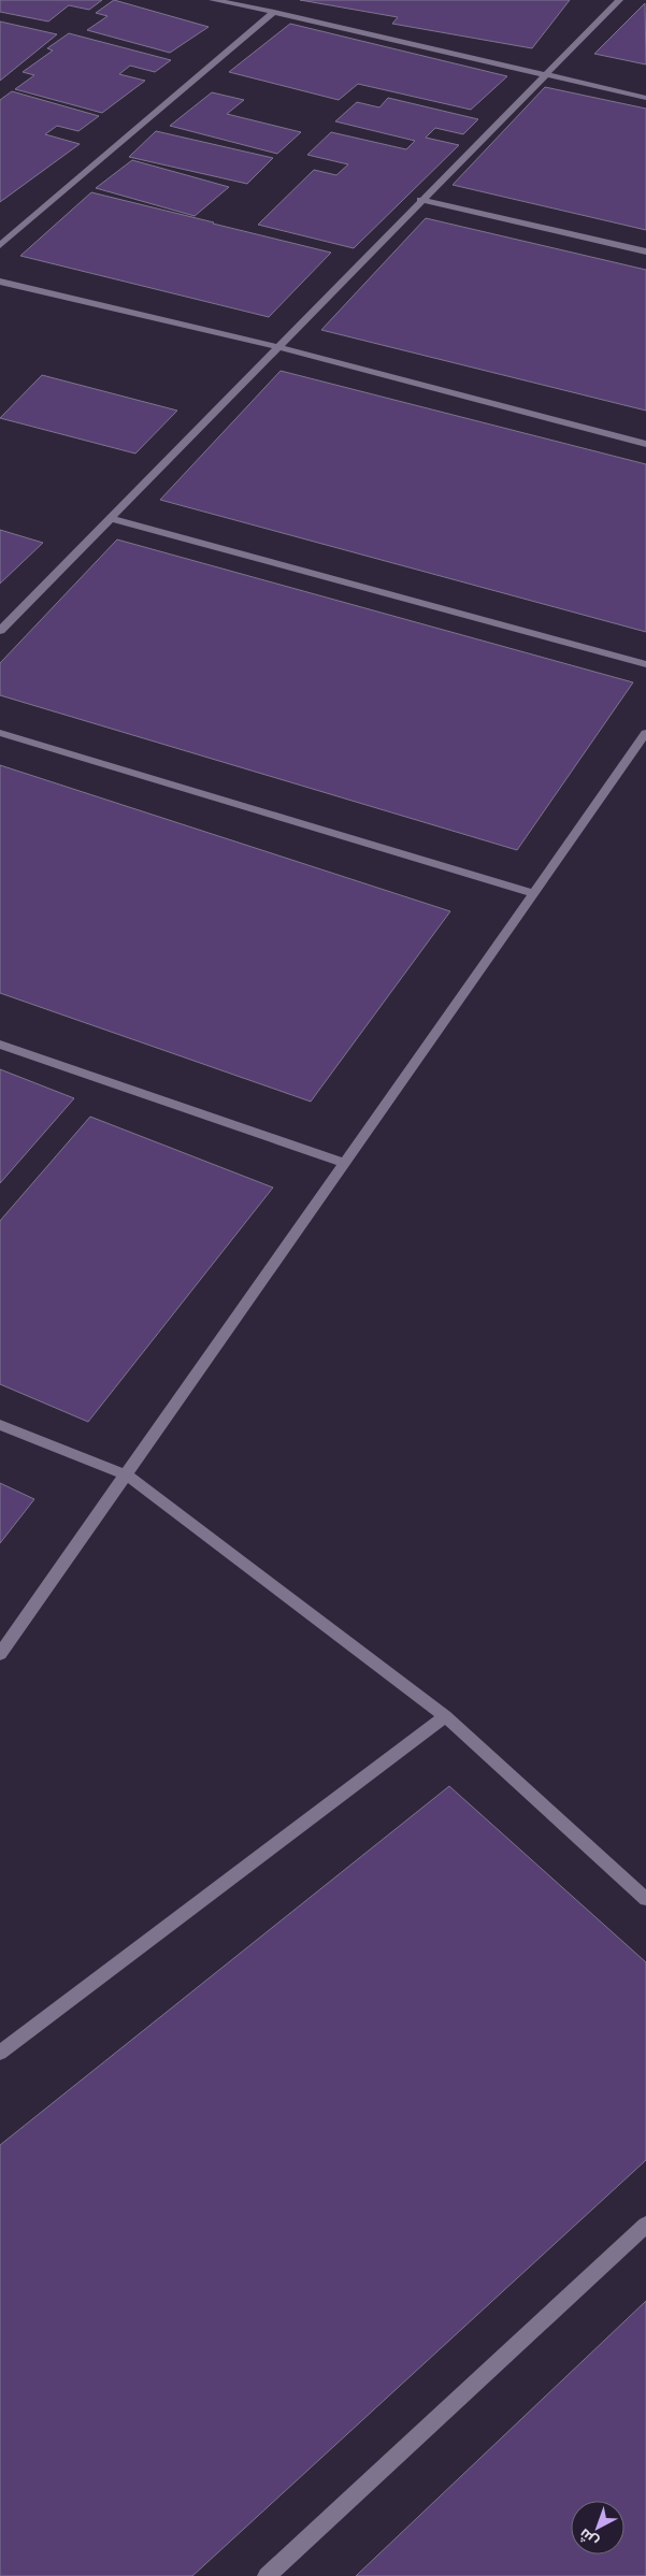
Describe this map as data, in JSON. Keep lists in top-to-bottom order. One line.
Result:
{"north":"bottom left"}
